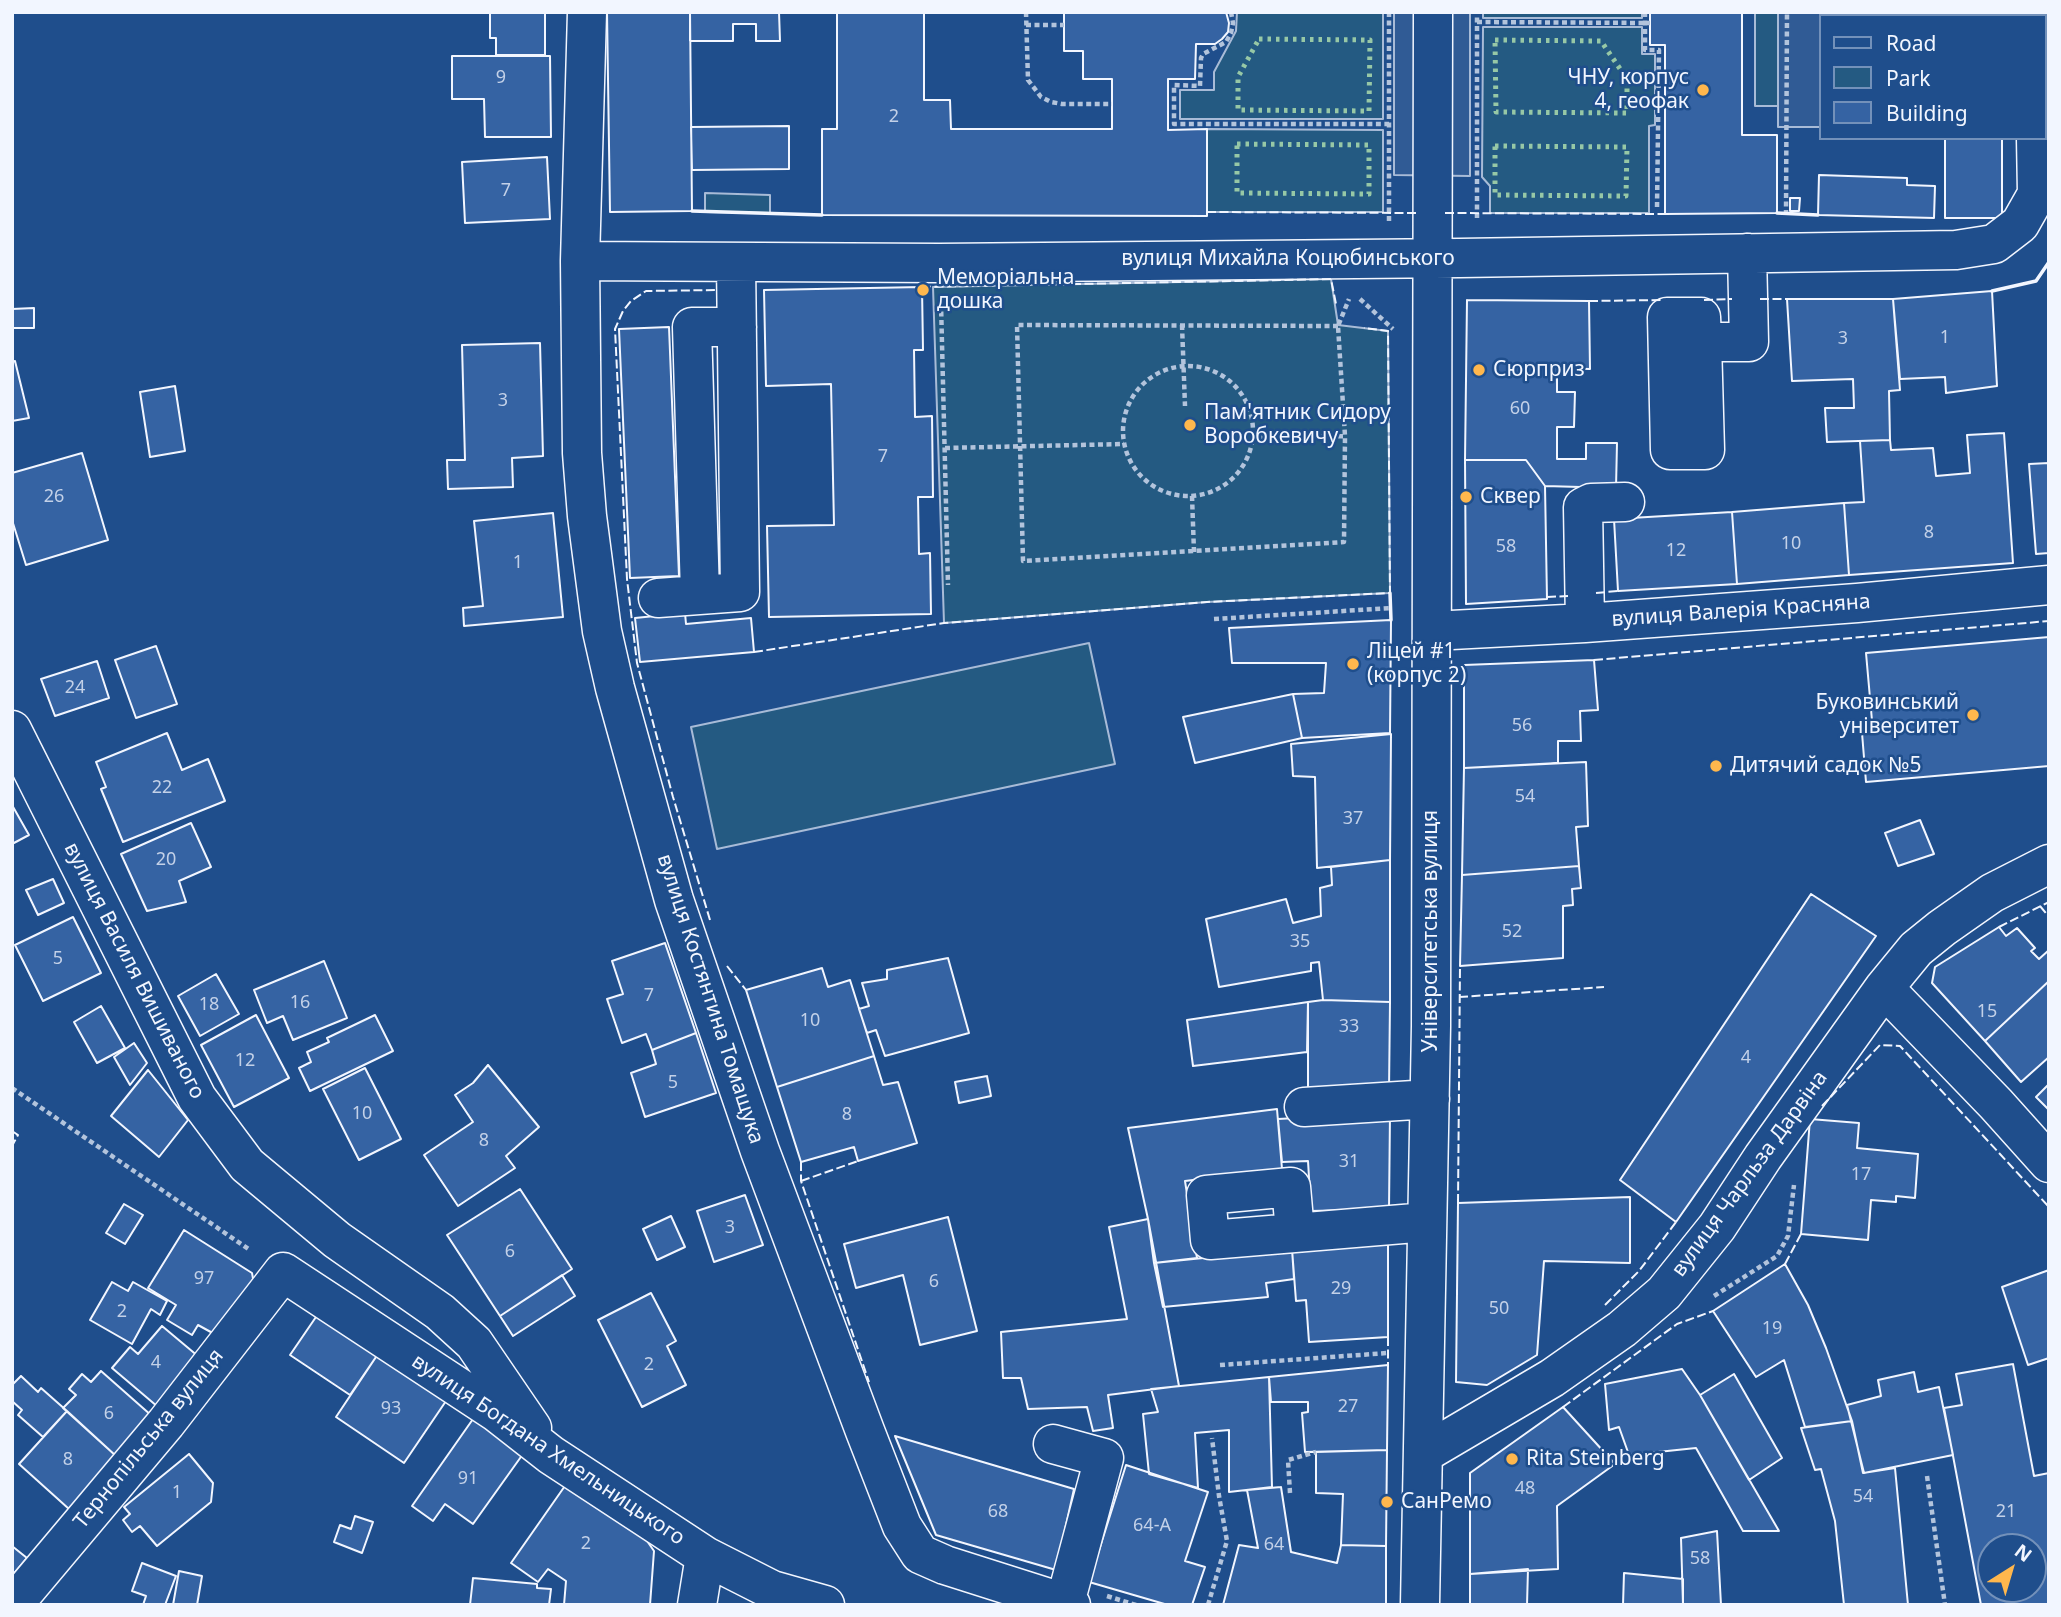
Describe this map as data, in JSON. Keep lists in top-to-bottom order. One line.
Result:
{"streets":{"street":["вулиця Михайла Коцюбинського","вулиця Валерія Красняна","Університетська вулиця","вулиця Василя Вишиваного","вулиця Костянтина Томащука","вулиця Чарльза Дарвіна","Тернопільська вулиця","вулиця Богдана Хмельницького"]},"crossings":[["вулиця Михайла Коцюбинського","Університетська вулиця"],["вулиця Михайла Коцюбинського","вулиця Костянтина Томащука"],["вулиця Валерія Красняна","Університетська вулиця"],["Університетська вулиця","вулиця Чарльза Дарвіна"],["вулиця Василя Вишиваного","вулиця Богдана Хмельницького"],["Тернопільська вулиця","вулиця Богдана Хмельницького"]],"places":["ЧНУ, корпус 4, геофак","Меморіальна дошка","Сюрприз","Пам'ятник Сидору Воробкевичу","Сквер","Ліцей #1 (корпус 2)","Буковинський університет","Дитячий садок №5","Rita Steinberg","СанРемо"],"house_numbers":["9","2","7","1","3","3","60","7","26","8","10","58","12","1","24","56","22","54","37","20","52","35","5","7","16","18","15","10","33","4","12","5","10","8","8","31","17","3","6","97","6","29","50","2","19","4","2","27","93","6","8","91","48","1","54","68","21","64-А","2","64","58"],"legend":["Road","Park","Building"],"north":"top right"}
